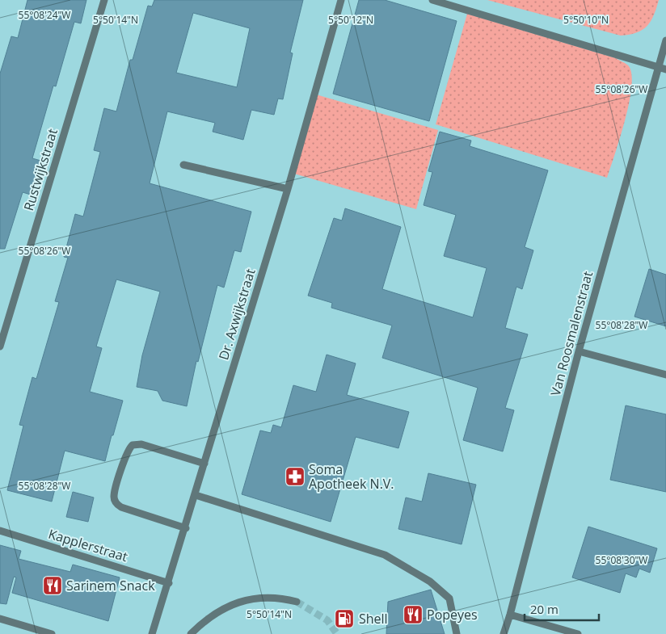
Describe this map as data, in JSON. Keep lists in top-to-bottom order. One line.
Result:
{"streets":{"street":["Rustwijkstraat","Dr. Axwijkstraat","Van Roosmalenstraat","Kapplerstraat"]},"crossings":[["Dr. Axwijkstraat","Kapplerstraat"]],"places":{"pharmacy":["Soma Apotheek N.V."],"restaurant":["Sarinem Snack","Popeyes"],"fuel station":["Shell"]},"scale_bar":"20 m","coordinates":["55°08'24\"W","5°50'10\"N","5°50'14\"N","5°50'12\"N","55°08'26\"W","55°08'28\"W","55°08'30\"W"]}
